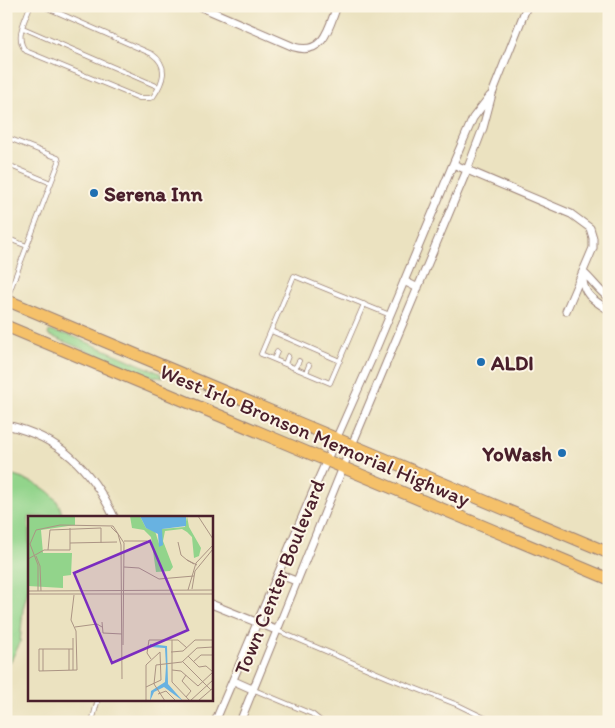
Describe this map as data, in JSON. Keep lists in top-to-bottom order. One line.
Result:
{"streets":{"highway":["West Irlo Bronson Memorial Highway"],"street":["Town Center Boulevard"]},"crossings":[["West Irlo Bronson Memorial Highway","Town Center Boulevard"]],"places":["Serena Inn","ALDI","YoWash"]}
